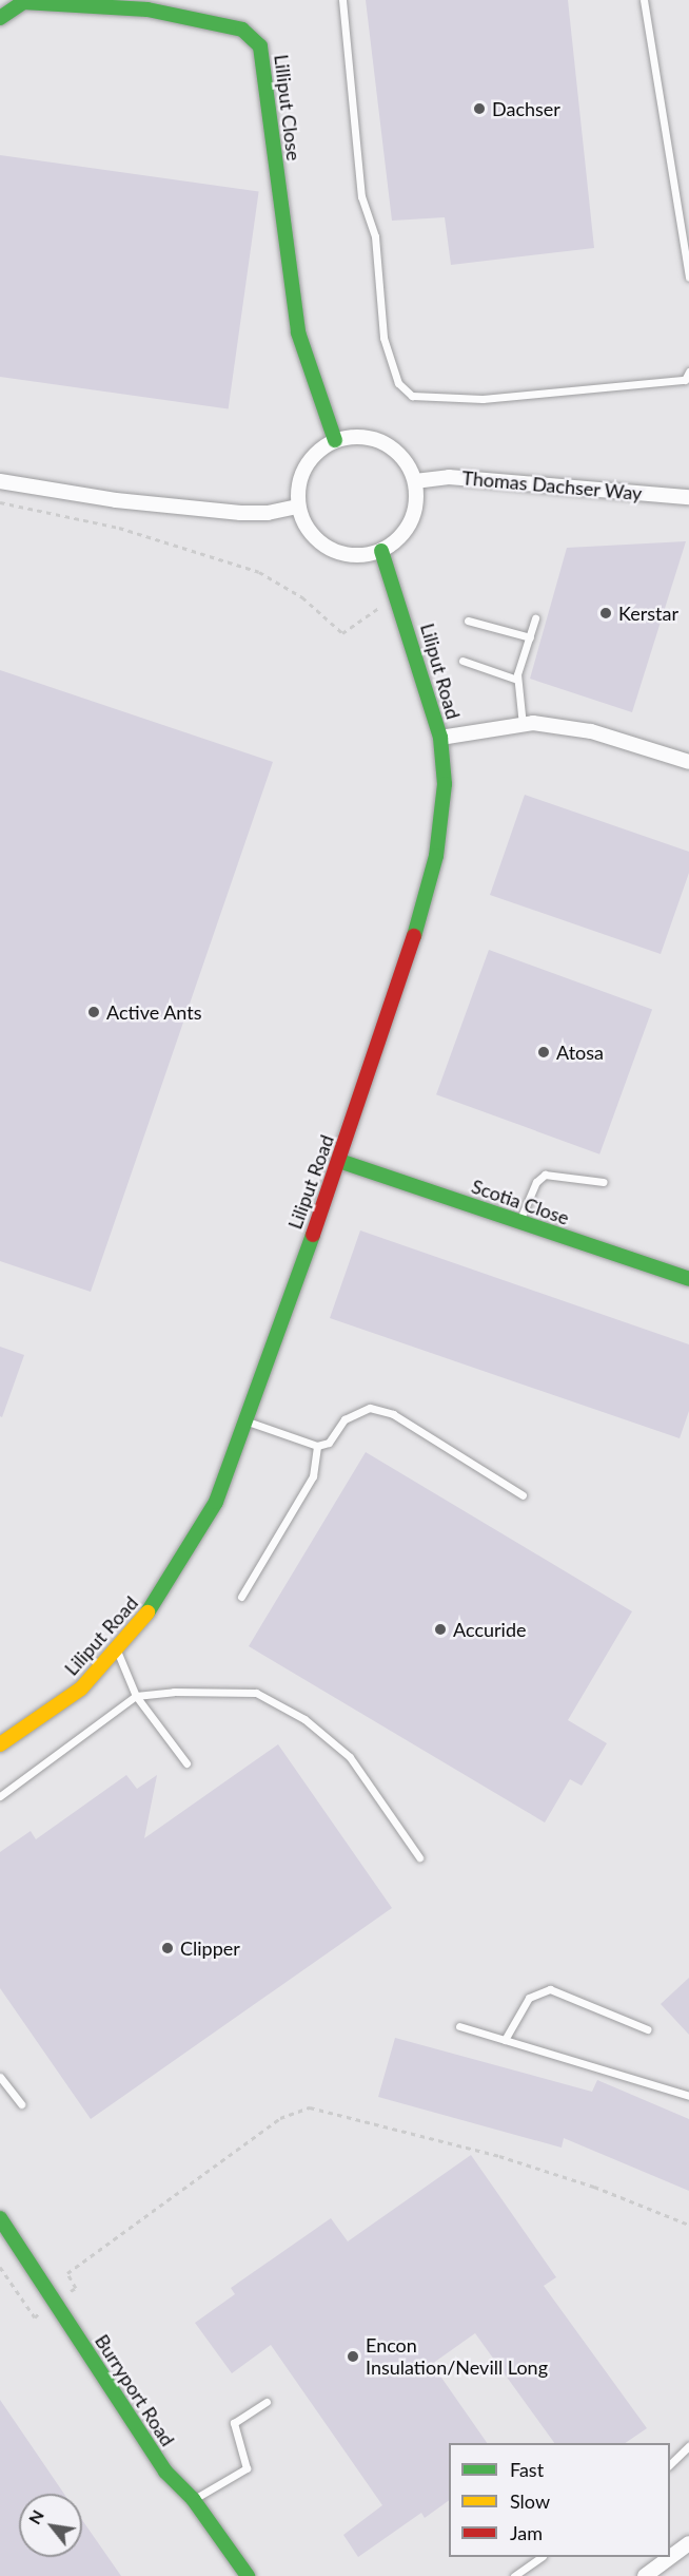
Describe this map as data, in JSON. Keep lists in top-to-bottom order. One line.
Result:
{"streets":{"street":["Lilliput Close","Thomas Dachser Way","Liliput Road","Scotia Close","Burryport Road"]},"crossings":[["Lilliput Close","Thomas Dachser Way"],["Lilliput Close","Liliput Road"],["Thomas Dachser Way","Liliput Road"],["Liliput Road","Scotia Close"]],"places":["Dachser","Kerstar","Active Ants","Atosa","Accuride","Clipper","Encon Insulation/Nevill Long"],"legend":["Fast","Slow","Jam"],"north":"top left"}
